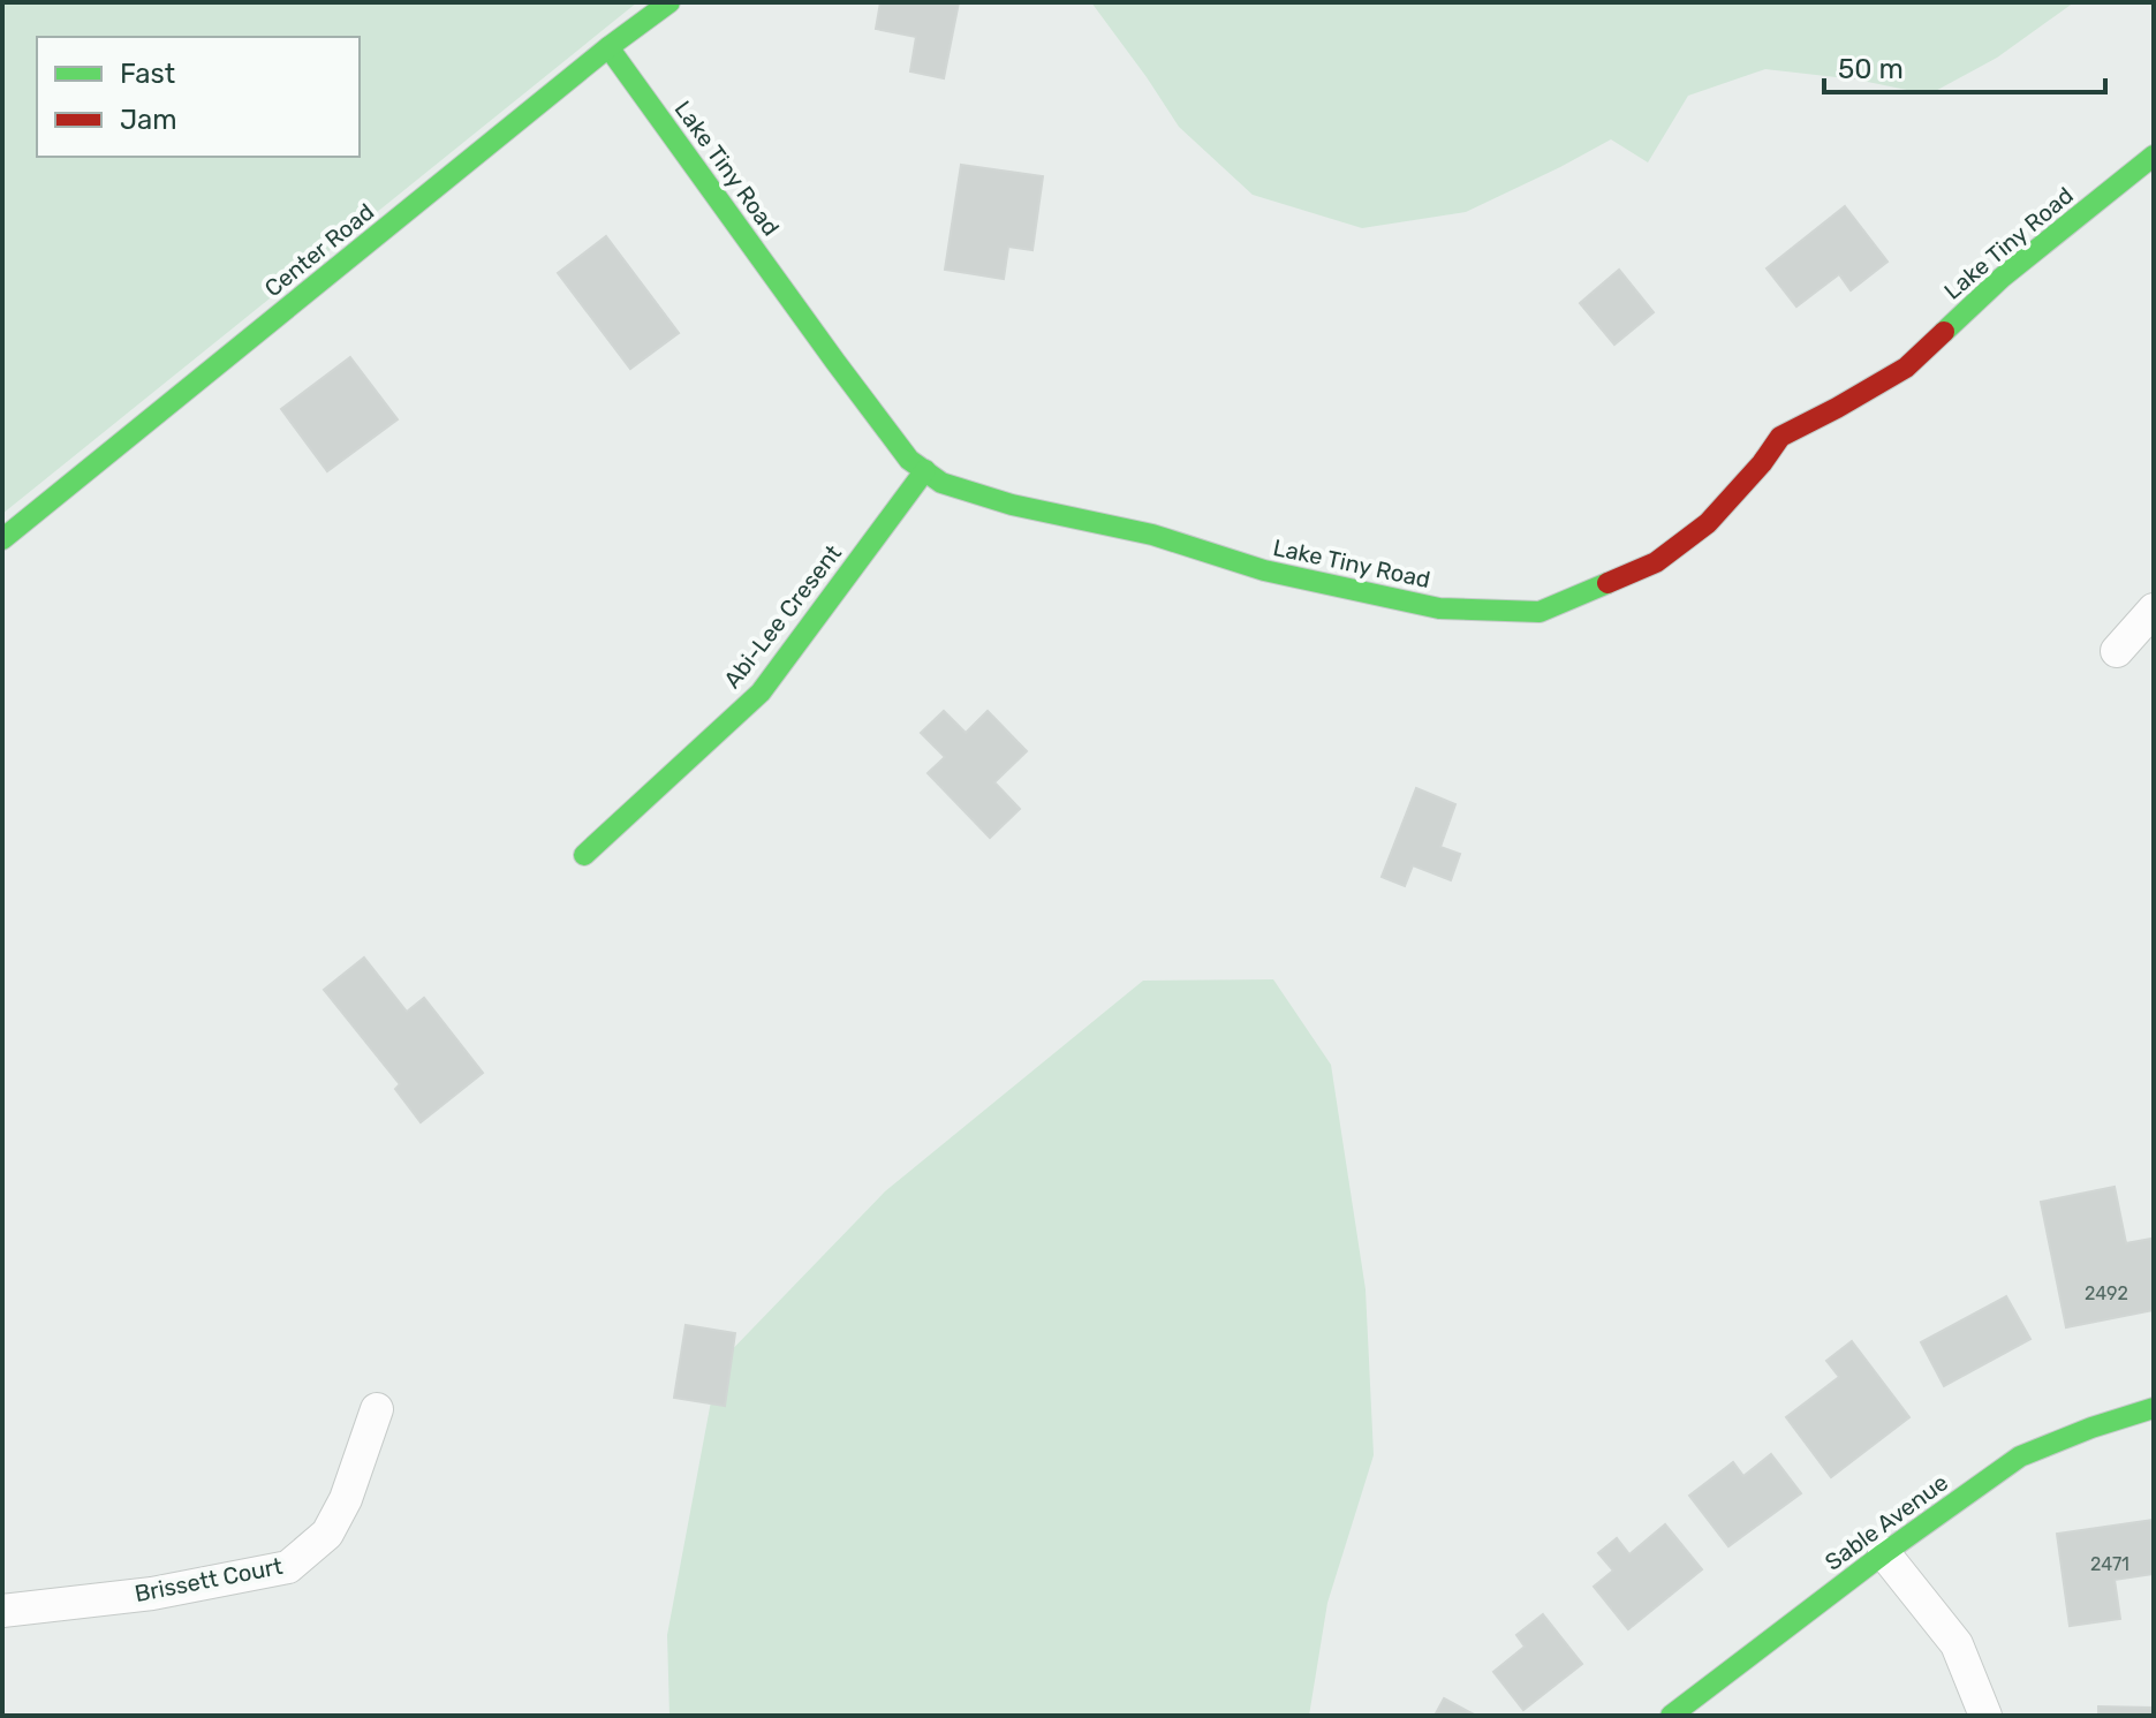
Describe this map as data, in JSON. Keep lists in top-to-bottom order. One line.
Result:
{"streets":{"street":["Lake Tiny Road","Center Road","Abi-Lee Cresent","Sable Avenue","Brissett Court"]},"crossings":[["Lake Tiny Road","Center Road"],["Lake Tiny Road","Abi-Lee Cresent"]],"house_numbers":["2492","2471"],"legend":["Fast","Jam"],"scale_bar":"50 m"}
